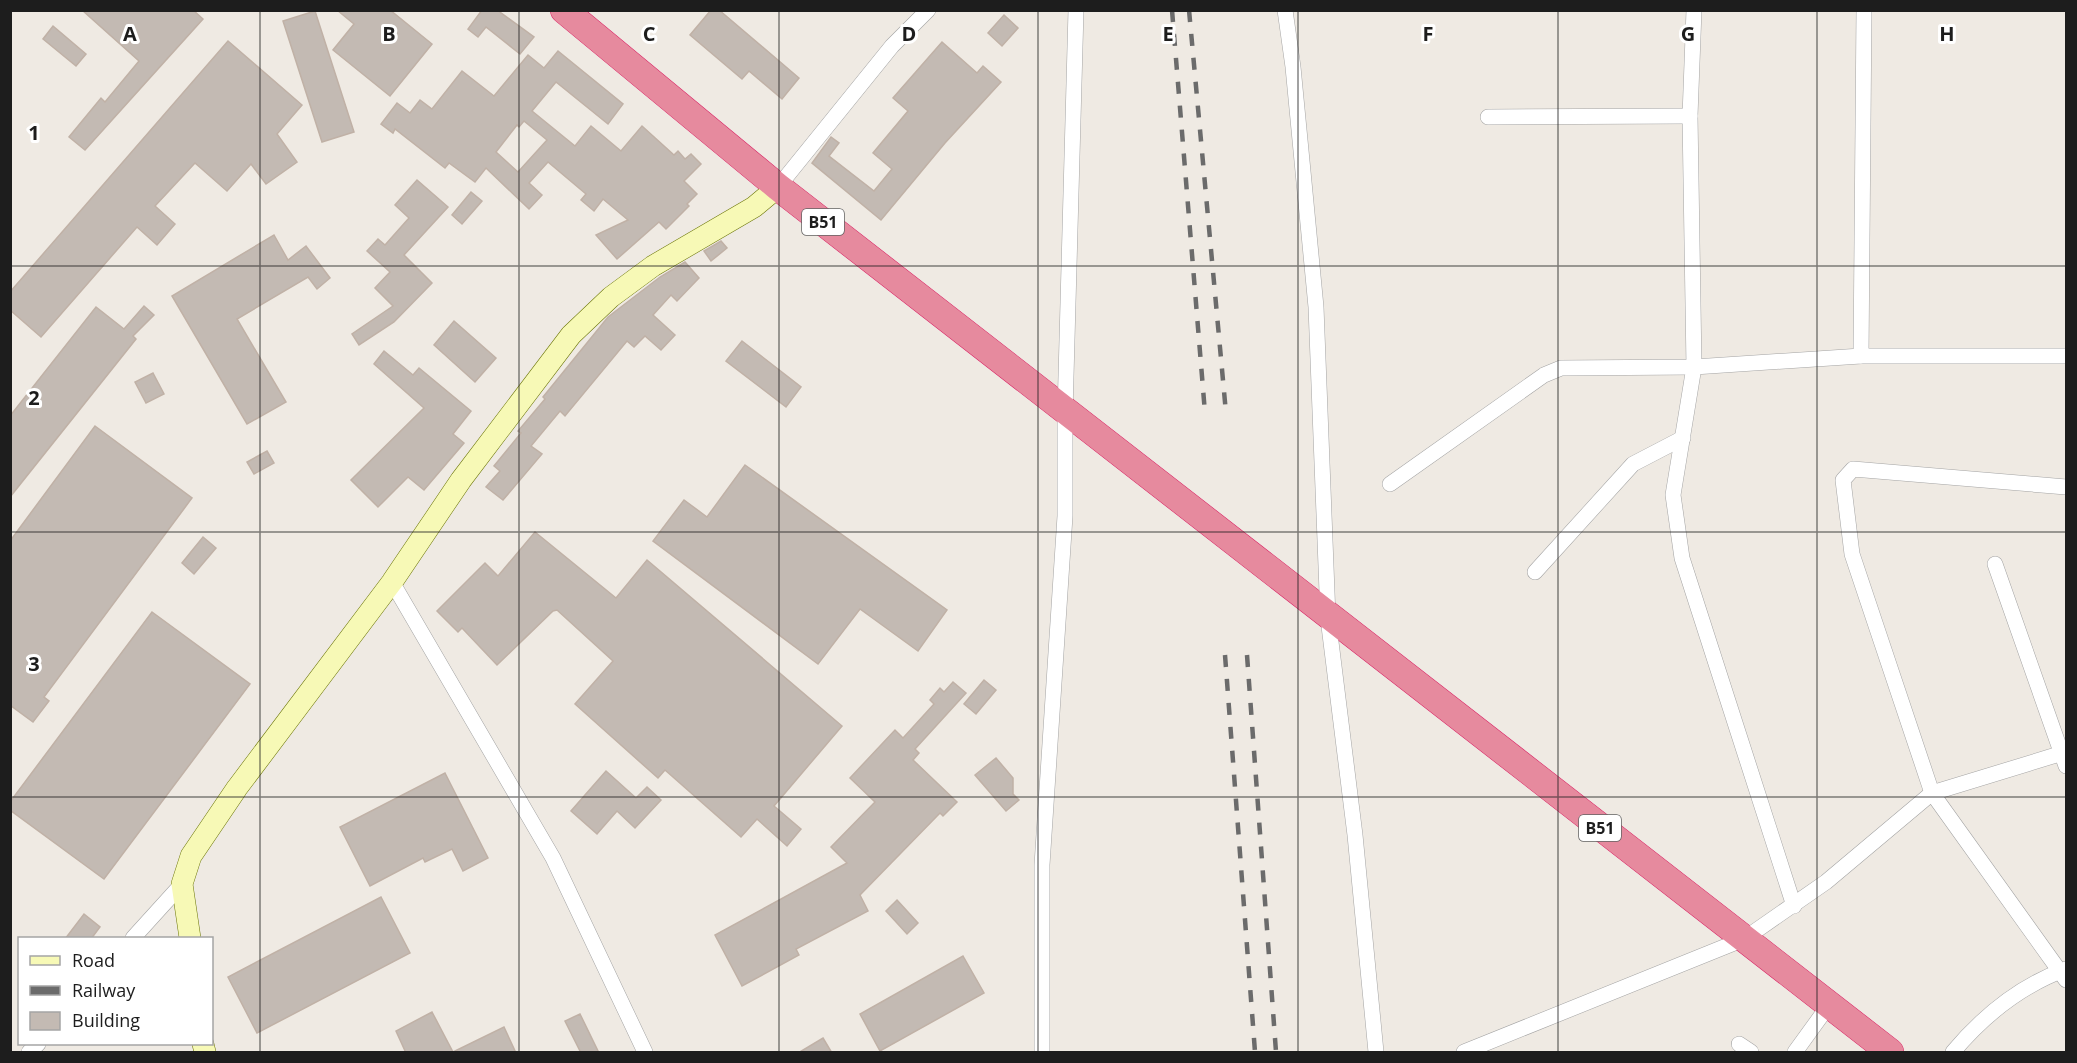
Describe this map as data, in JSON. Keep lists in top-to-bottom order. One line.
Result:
{"streets":{"highway":["B51"]},"legend":["Road","Railway","Building"],"grid":{"columns":["A","B","C","D","E","F","G","H"],"rows":["1","2","3"]}}
